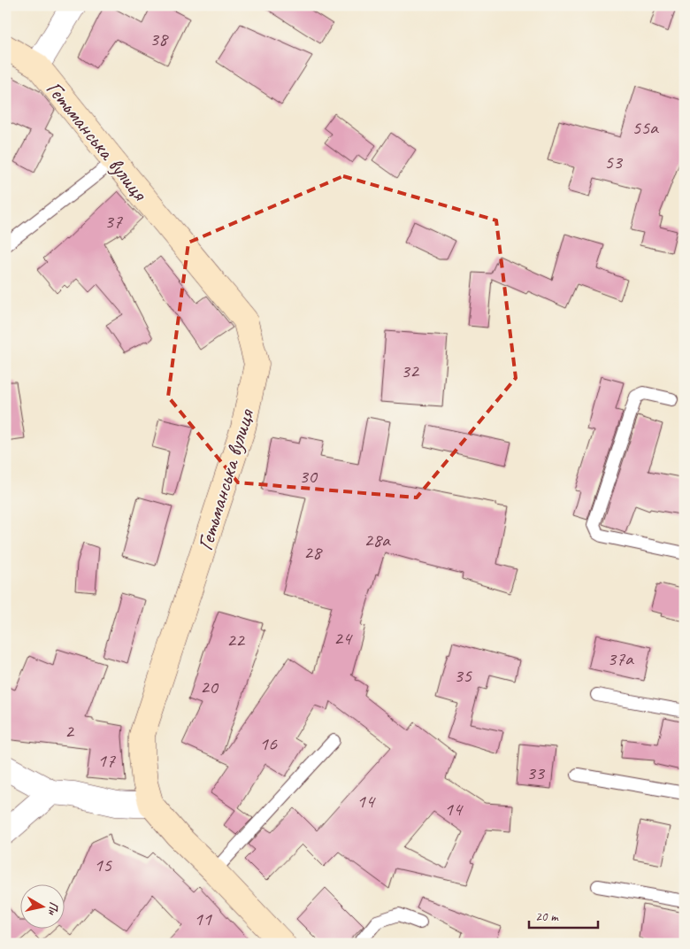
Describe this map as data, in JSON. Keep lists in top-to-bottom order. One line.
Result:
{"streets":{"street":["Гетьманська вулиця"]},"house_numbers":["38","55а","53","37","32","30","28а","28","24","22","37а","35","20","2","16","17","33","14","14","15","11"],"scale_bar":"20 m","north":"right"}
